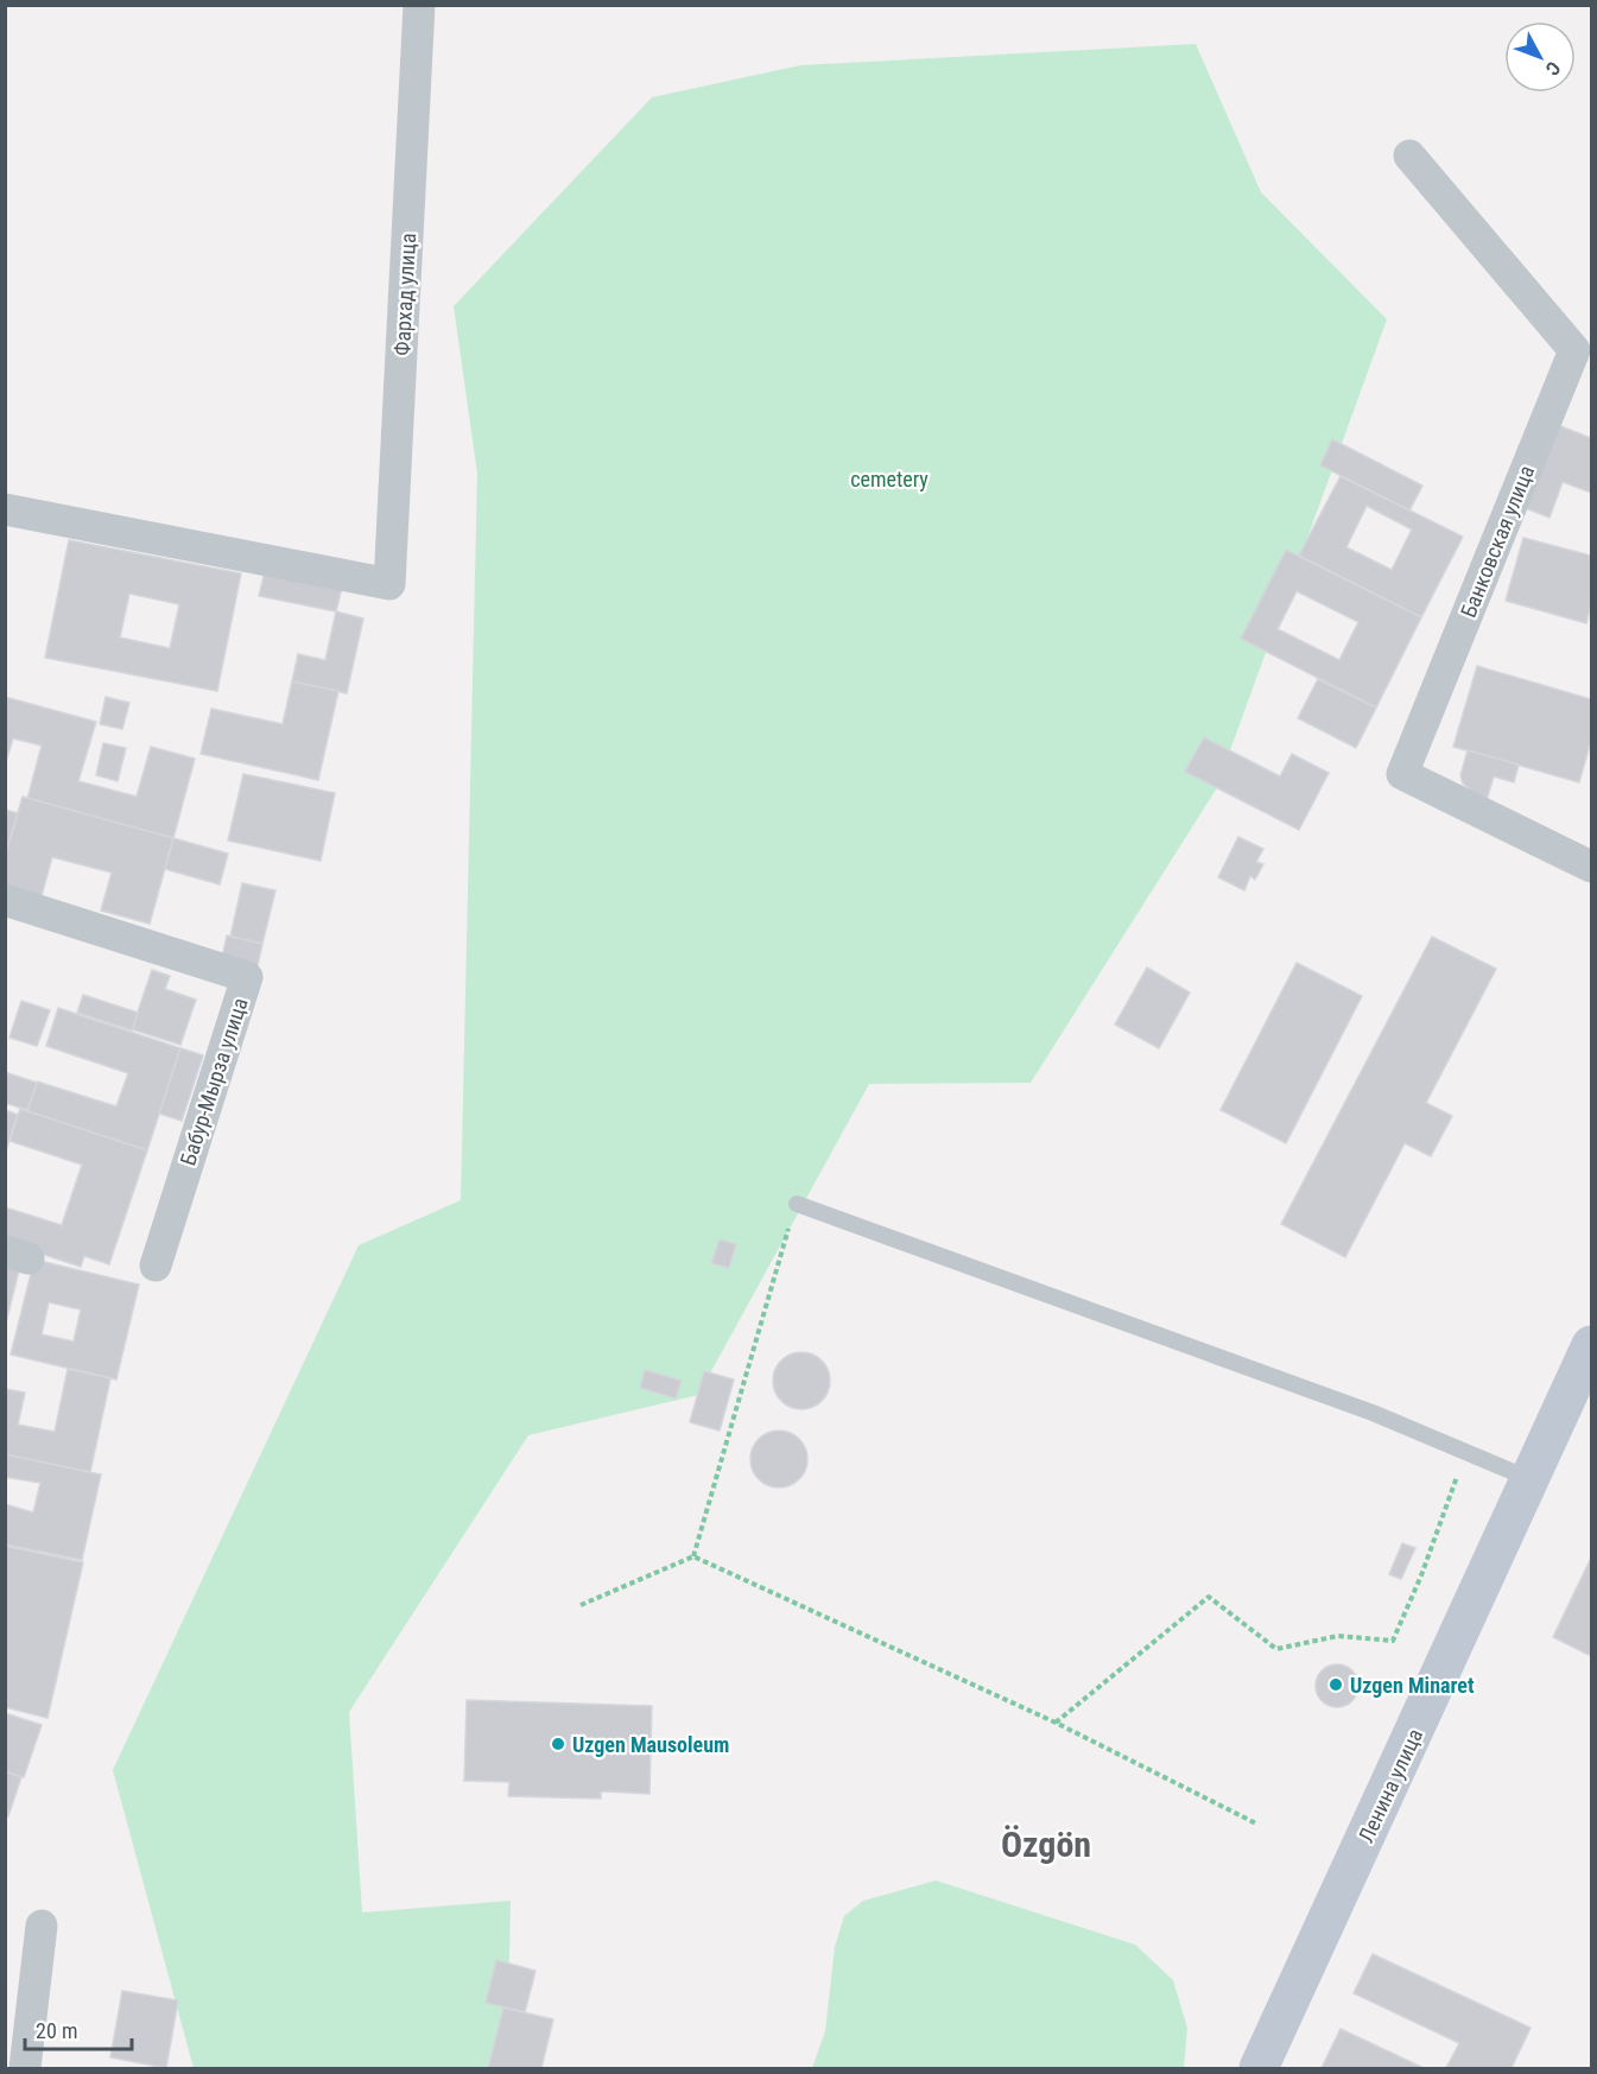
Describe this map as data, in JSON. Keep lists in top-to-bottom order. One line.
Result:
{"streets":{"main road":["Ленина улица"],"street":["Фархад улица","Банковская улица","Бабур-Мырза улица"]},"districts":["Özgön"],"parks":["cemetery"],"places":["Uzgen Minaret","Uzgen Mausoleum"],"scale_bar":"20 m","north":"bottom right"}
